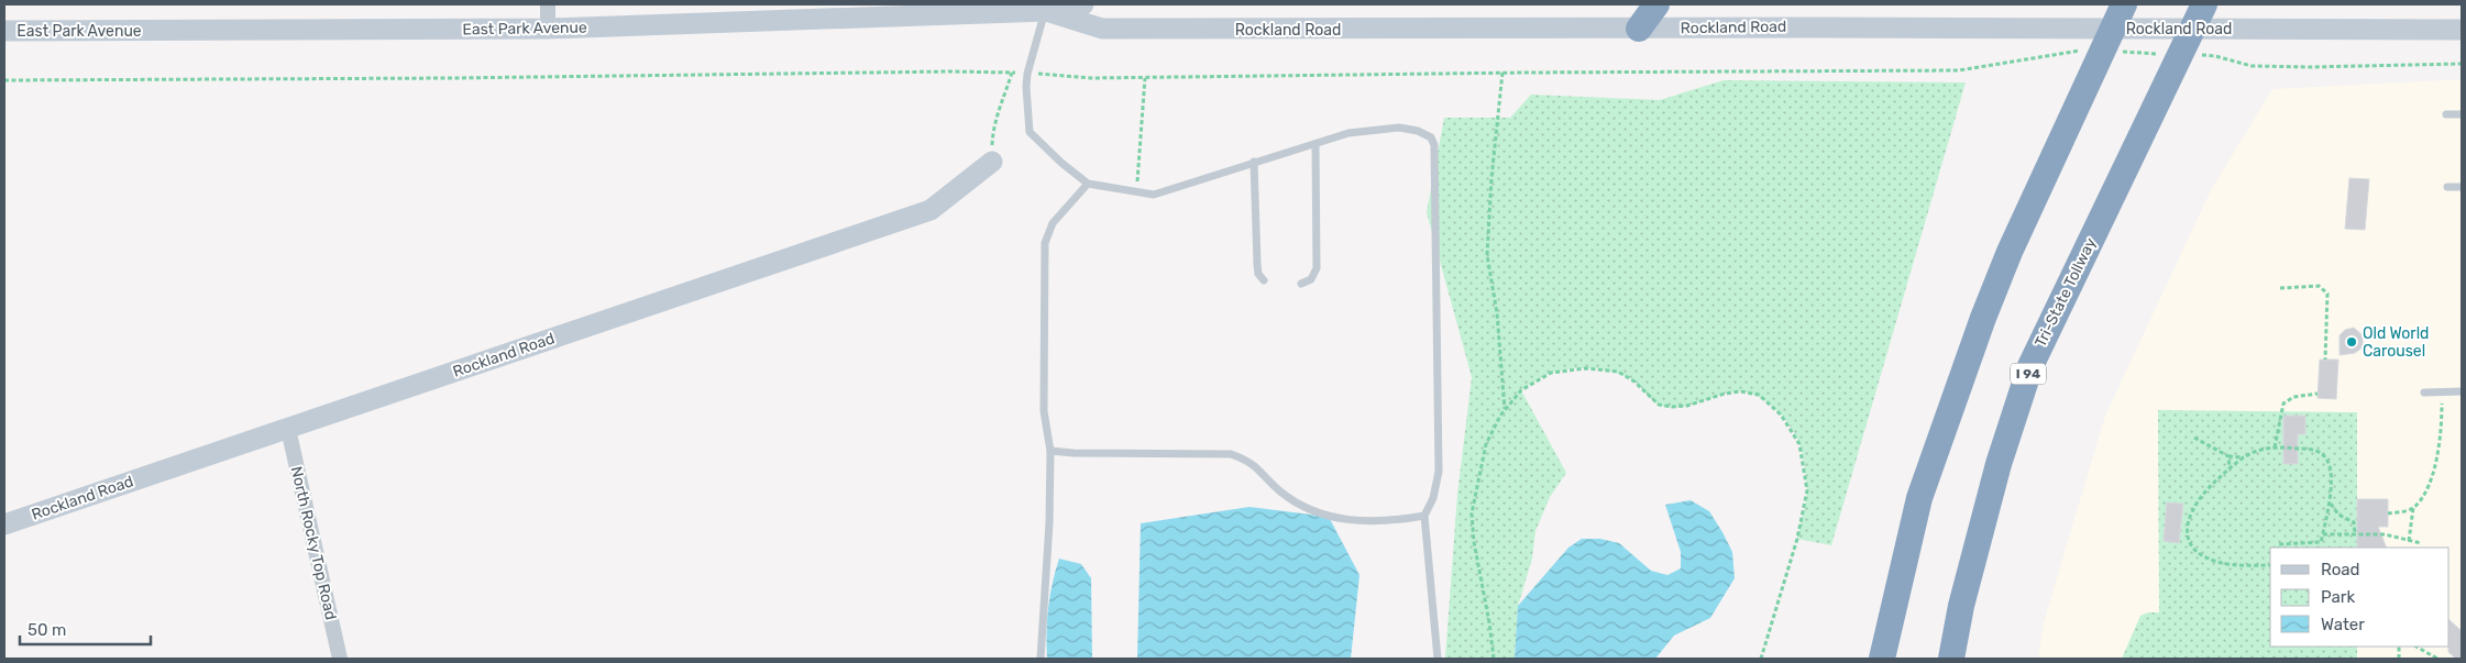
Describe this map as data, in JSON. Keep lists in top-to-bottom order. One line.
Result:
{"streets":{"highway":["Tri-State Tollway","I 94"],"main road":["Rockland Road","East Park Avenue"],"street":["North Rocky Top Road"]},"crossings":[["Rockland Road","East Park Avenue"],["Rockland Road","North Rocky Top Road"]],"places":["Old World Carousel"],"legend":["Road","Park","Water"],"scale_bar":"50 m"}
